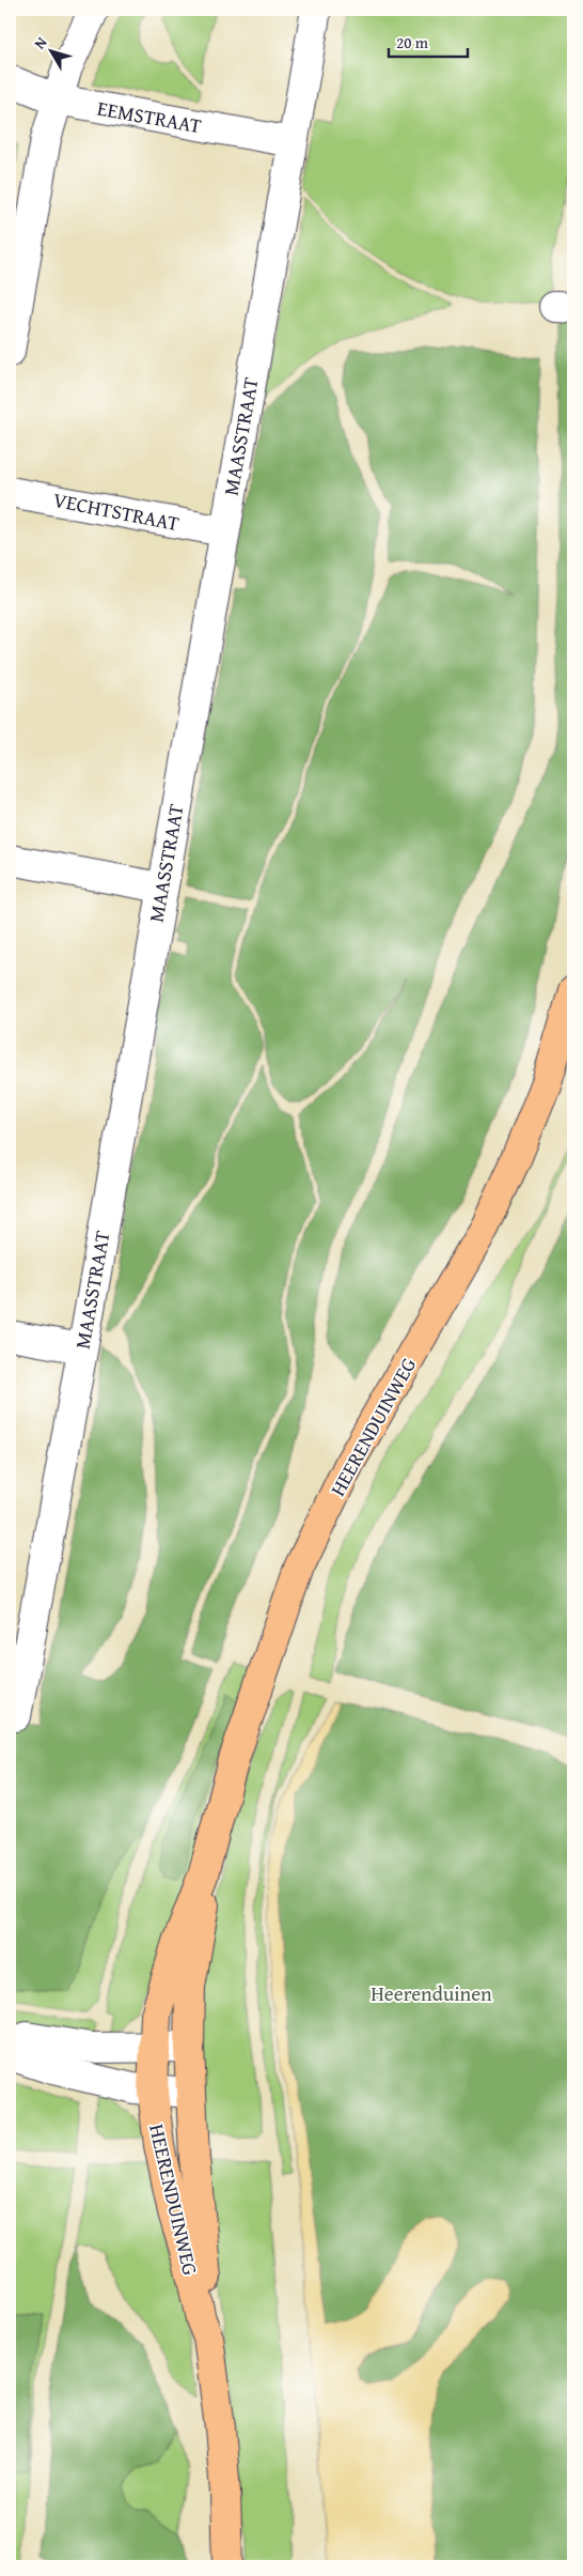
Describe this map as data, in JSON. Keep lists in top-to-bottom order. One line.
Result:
{"streets":{"main road":["HEERENDUINWEG"],"street":["EEMSTRAAT","MAASSTRAAT","VECHTSTRAAT"]},"crossings":[["EEMSTRAAT","MAASSTRAAT"],["MAASSTRAAT","VECHTSTRAAT"]],"parks":["Heerenduinen"],"scale_bar":"20 m","north":"top left"}
